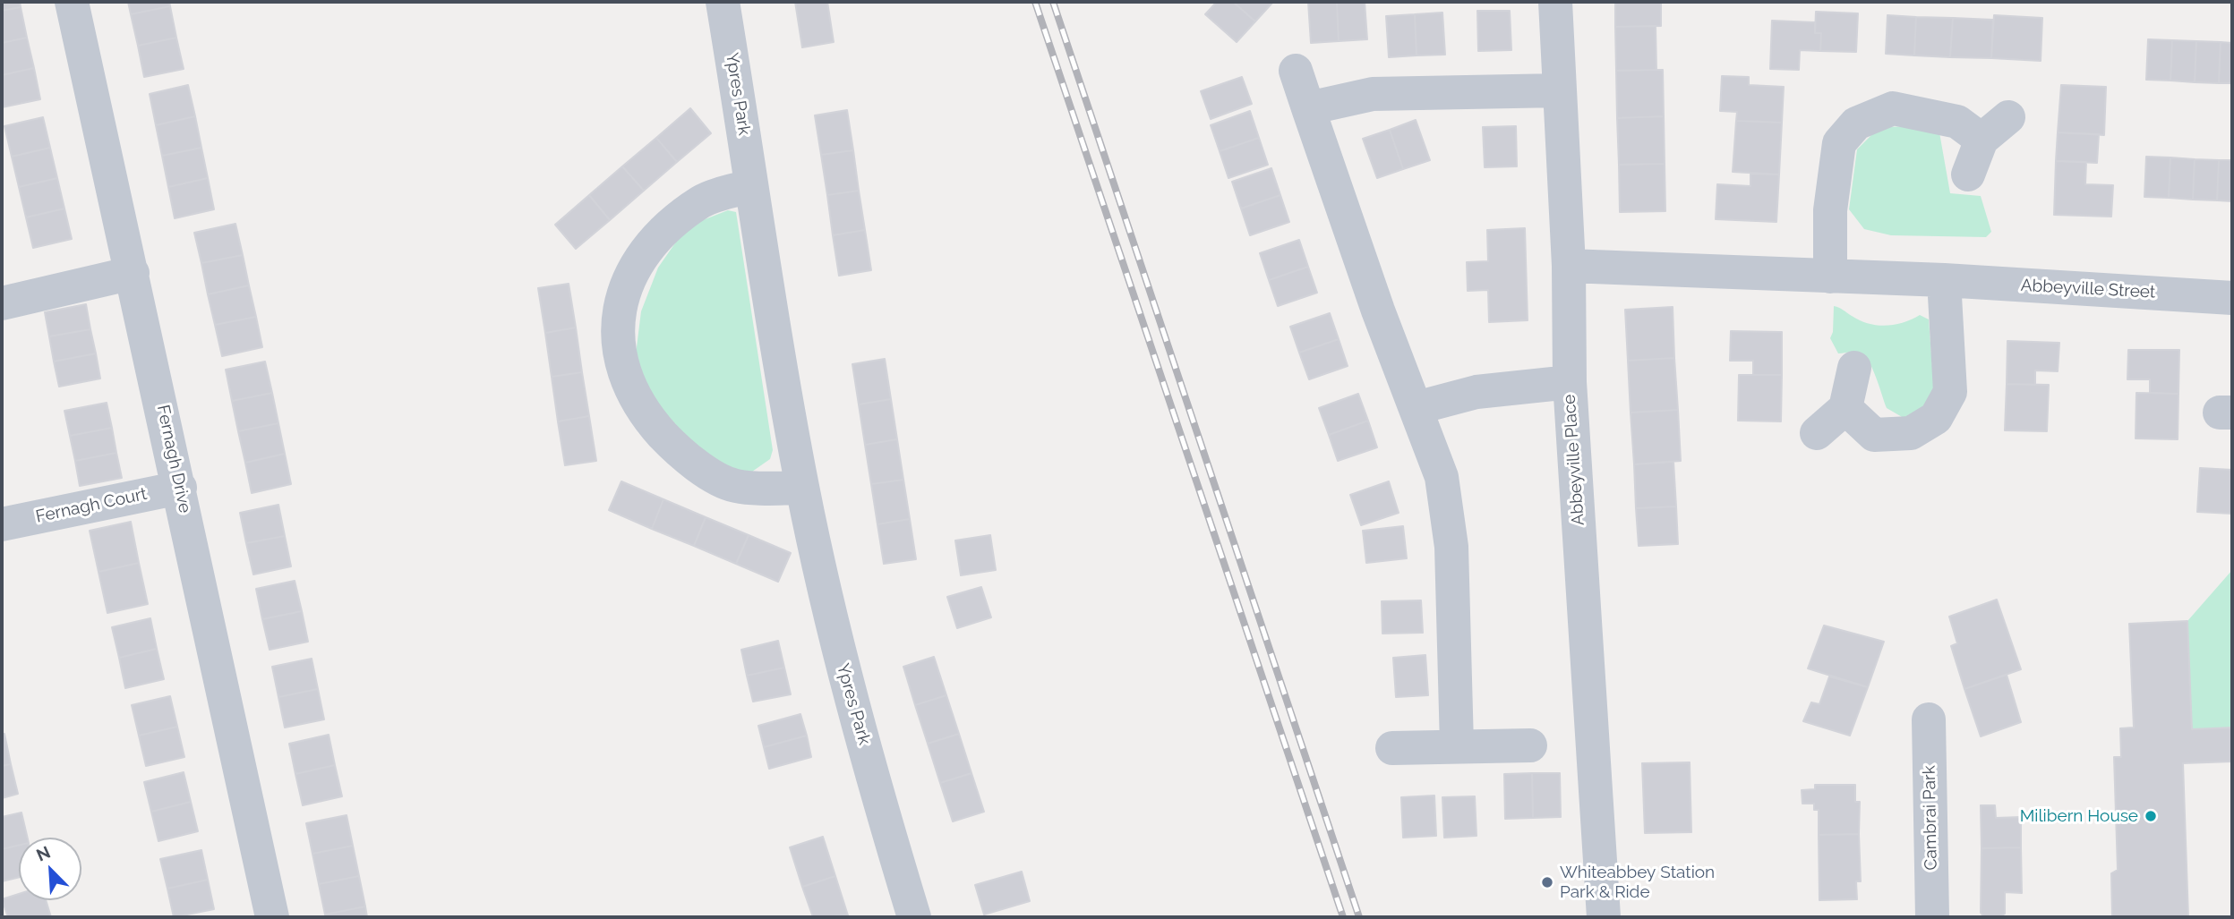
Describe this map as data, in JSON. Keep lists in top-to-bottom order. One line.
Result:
{"streets":{"street":["Ypres Park","Abbeyville Street","Fernagh Drive","Abbeyville Place","Fernagh Court","Cambrai Park"]},"crossings":[["Abbeyville Street","Abbeyville Place"],["Fernagh Drive","Fernagh Court"]],"places":["Milibern House","Whiteabbey Station Park & Ride"],"north":"top left"}
